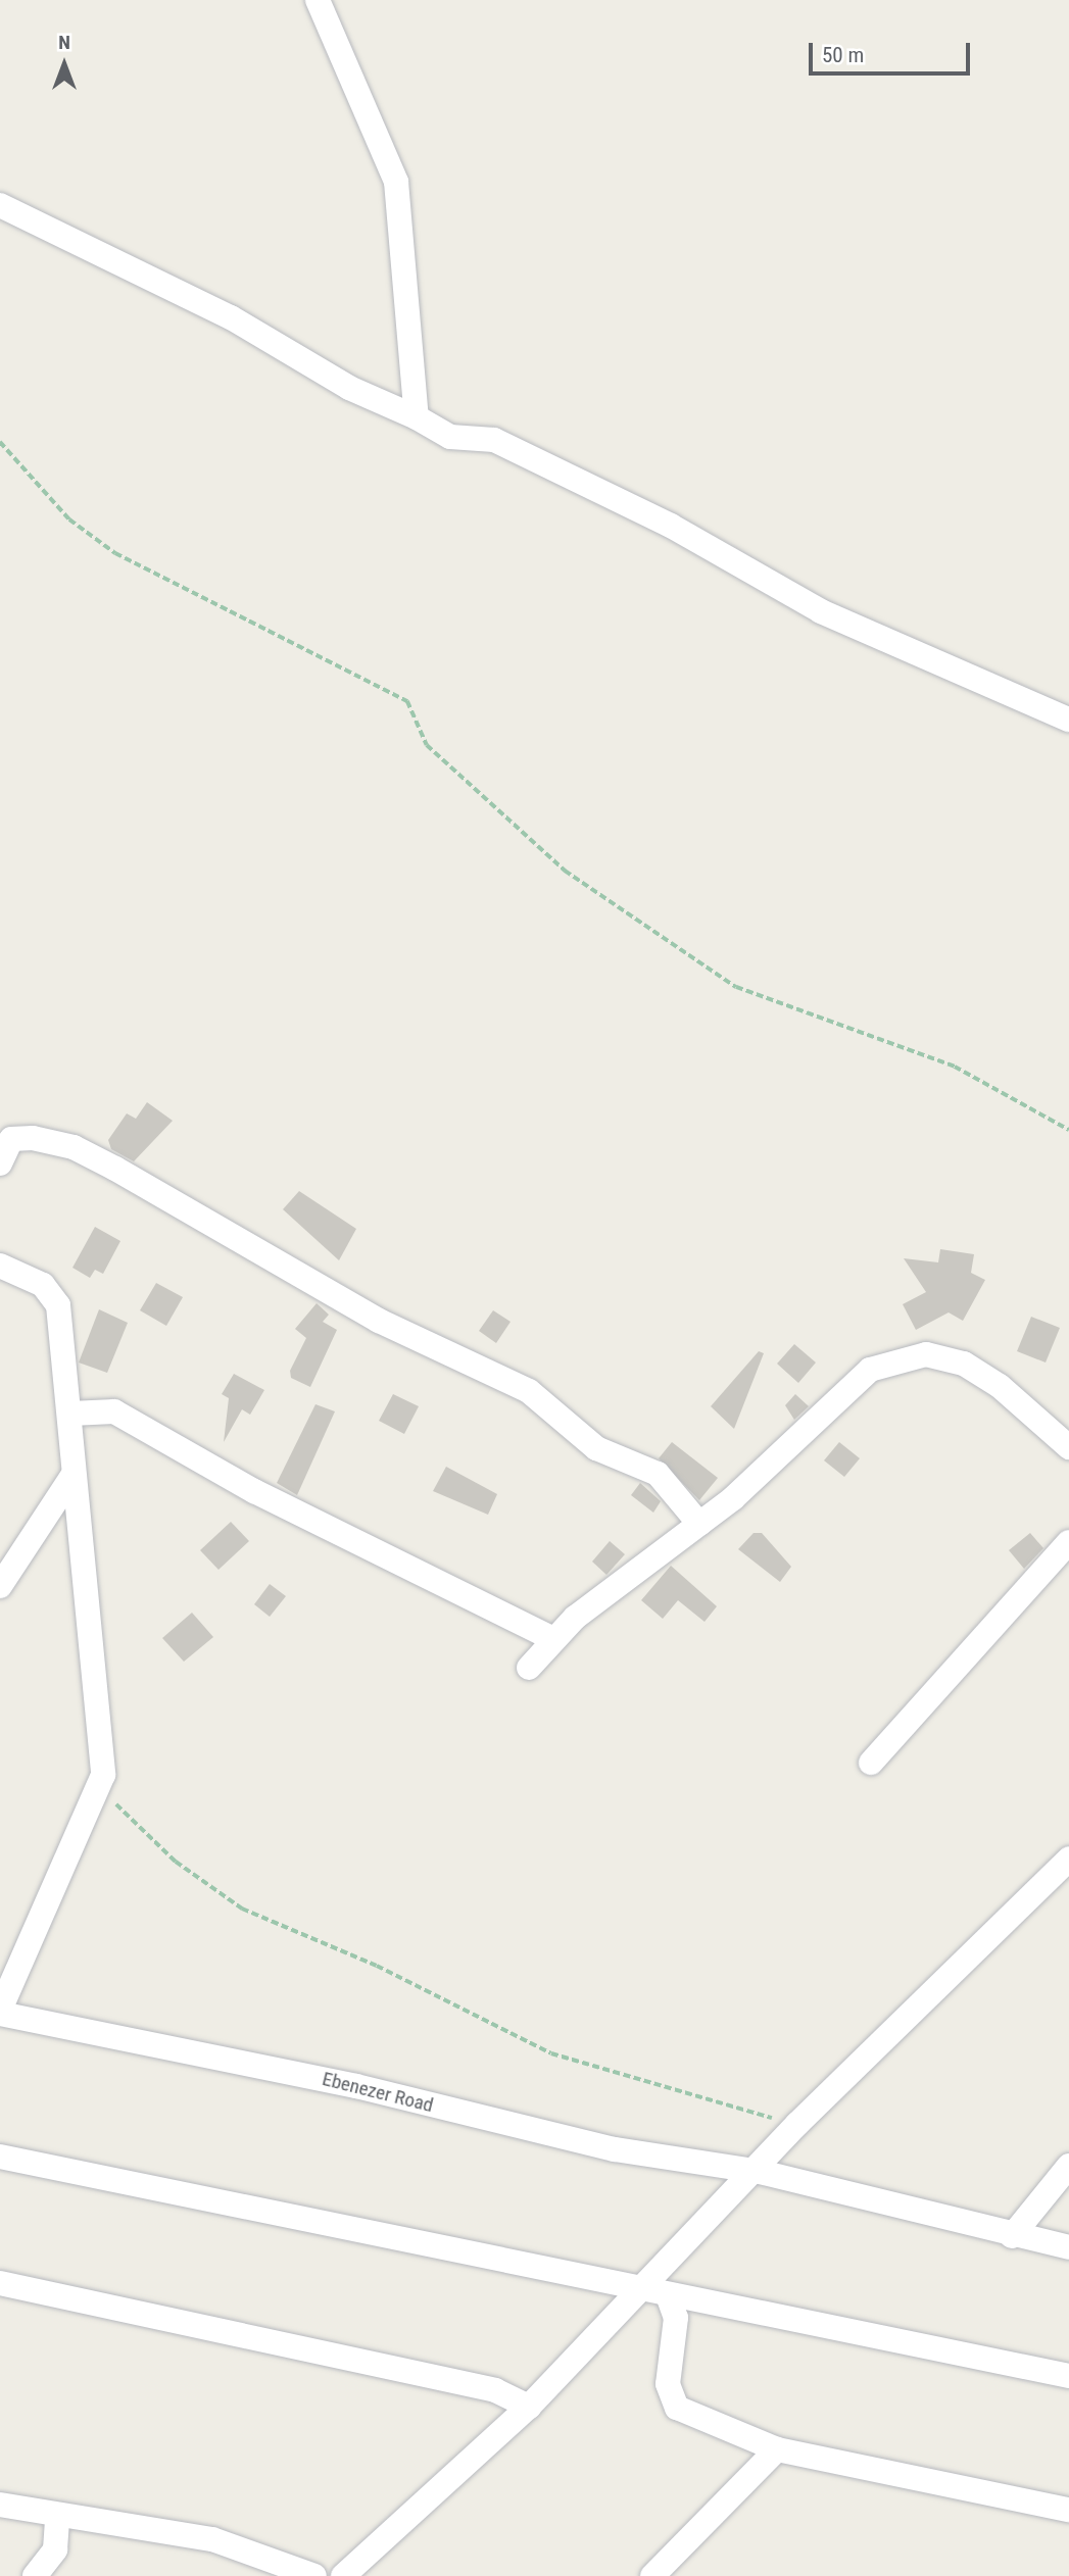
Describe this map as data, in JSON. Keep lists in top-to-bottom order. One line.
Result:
{"streets":{"street":["Ebenezer Road"]},"scale_bar":"50 m","north":"top"}
